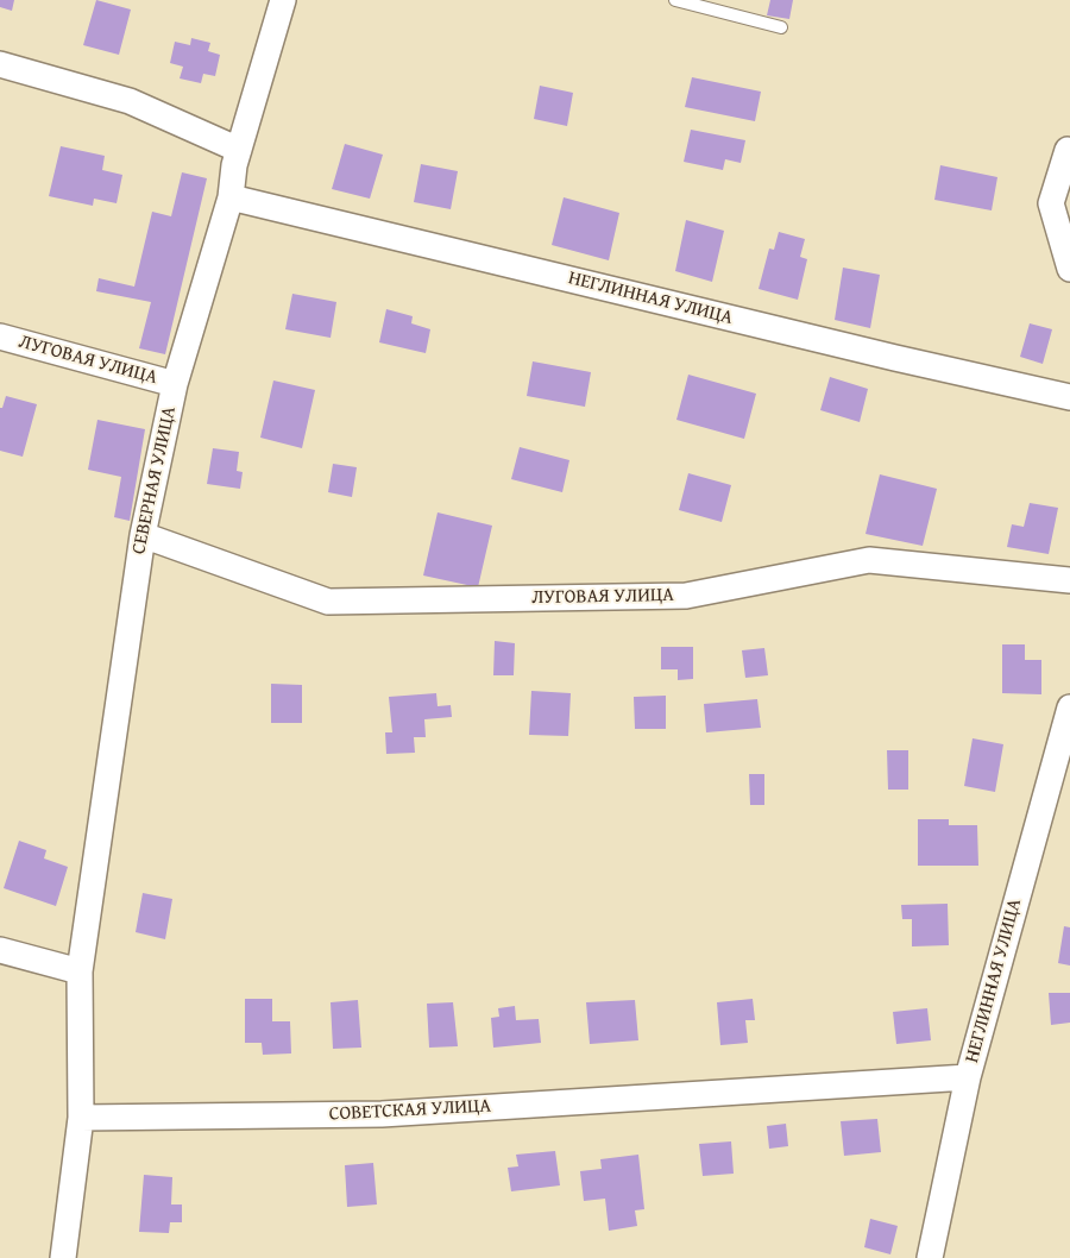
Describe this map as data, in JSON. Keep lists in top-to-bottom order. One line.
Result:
{"streets":{"street":["НЕГЛИННАЯ УЛИЦА","ЛУГОВАЯ УЛИЦА","СЕВЕРНАЯ УЛИЦА","СОВЕТСКАЯ УЛИЦА"]},"crossings":[["НЕГЛИННАЯ УЛИЦА","СЕВЕРНАЯ УЛИЦА"],["НЕГЛИННАЯ УЛИЦА","СОВЕТСКАЯ УЛИЦА"],["ЛУГОВАЯ УЛИЦА","СЕВЕРНАЯ УЛИЦА"]]}
